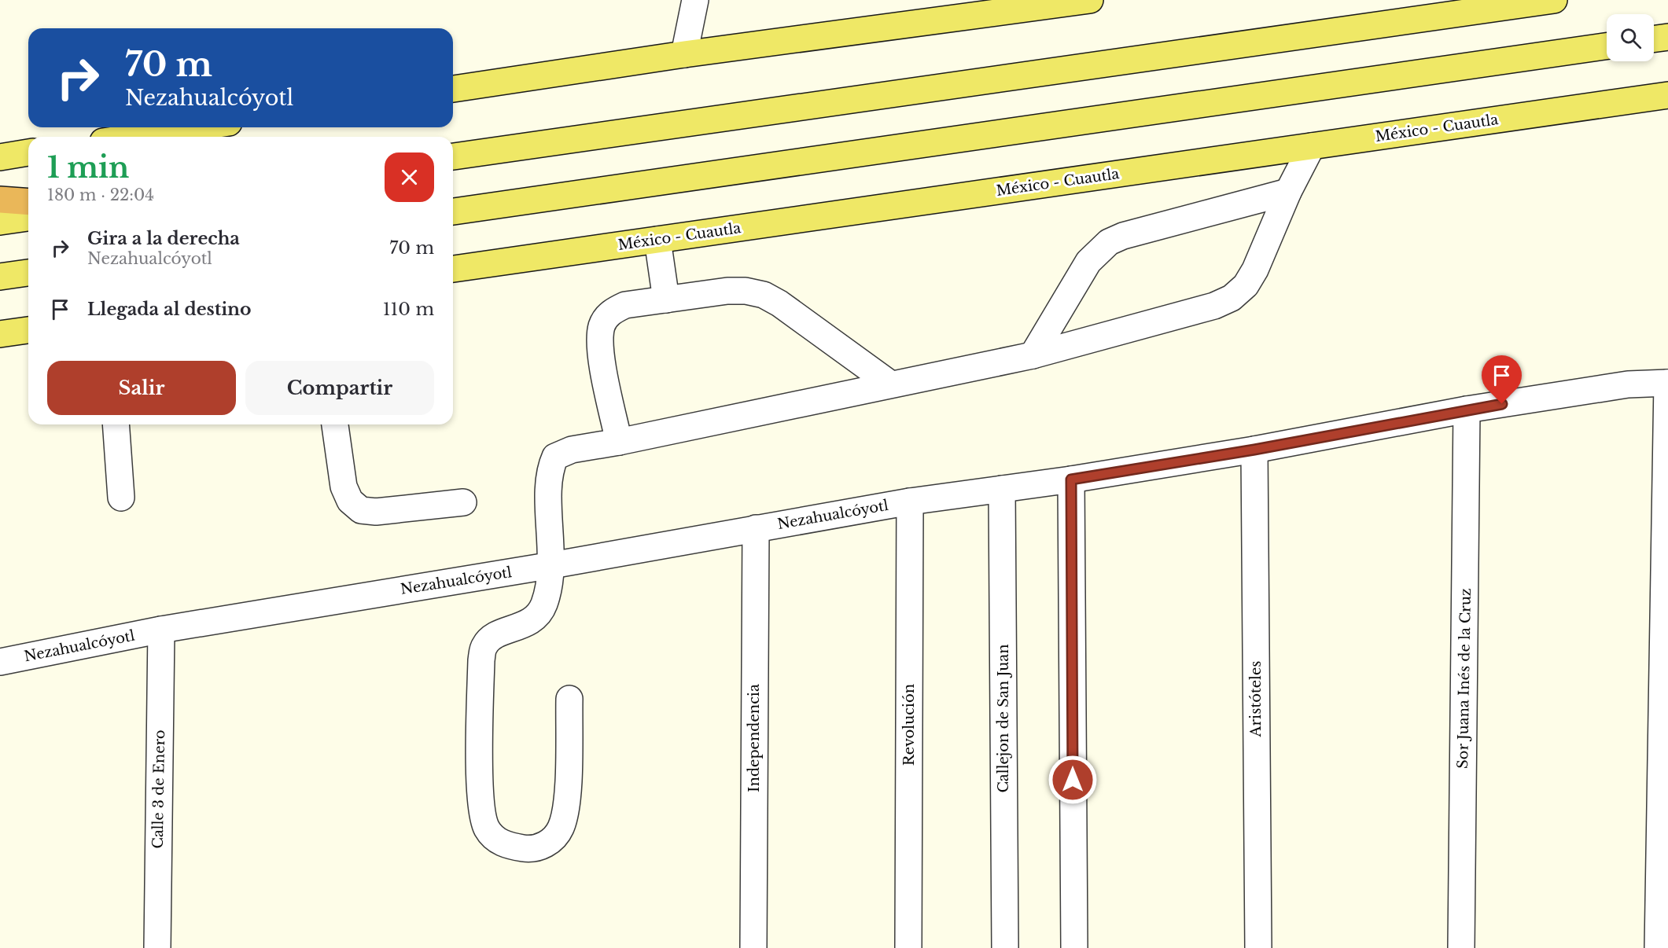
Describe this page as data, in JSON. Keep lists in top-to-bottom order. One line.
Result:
{"streets":{"main road":["México - Cuautla"],"street":["Nezahualcóyotl","Sor Juana Inés de la Cruz","Aristóteles","Callejon de San Juan","Revolución","Independencia","Calle 3 de Enero"]},"crossings":[["Nezahualcóyotl","Sor Juana Inés de la Cruz"],["Nezahualcóyotl","Aristóteles"],["Nezahualcóyotl","Callejon de San Juan"],["Nezahualcóyotl","Revolución"],["Nezahualcóyotl","Independencia"],["Nezahualcóyotl","Calle 3 de Enero"]],"page":{"turn":["70 m","Nezahualcóyotl"],"heading":["1 min","180 m · 22:04"],"list":[{"name":"Gira a la derecha","note":"Nezahualcóyotl","value":"70 m"},{"name":"Llegada al destino","value":"110 m"}],"buttons":["Salir","Compartir"]}}
